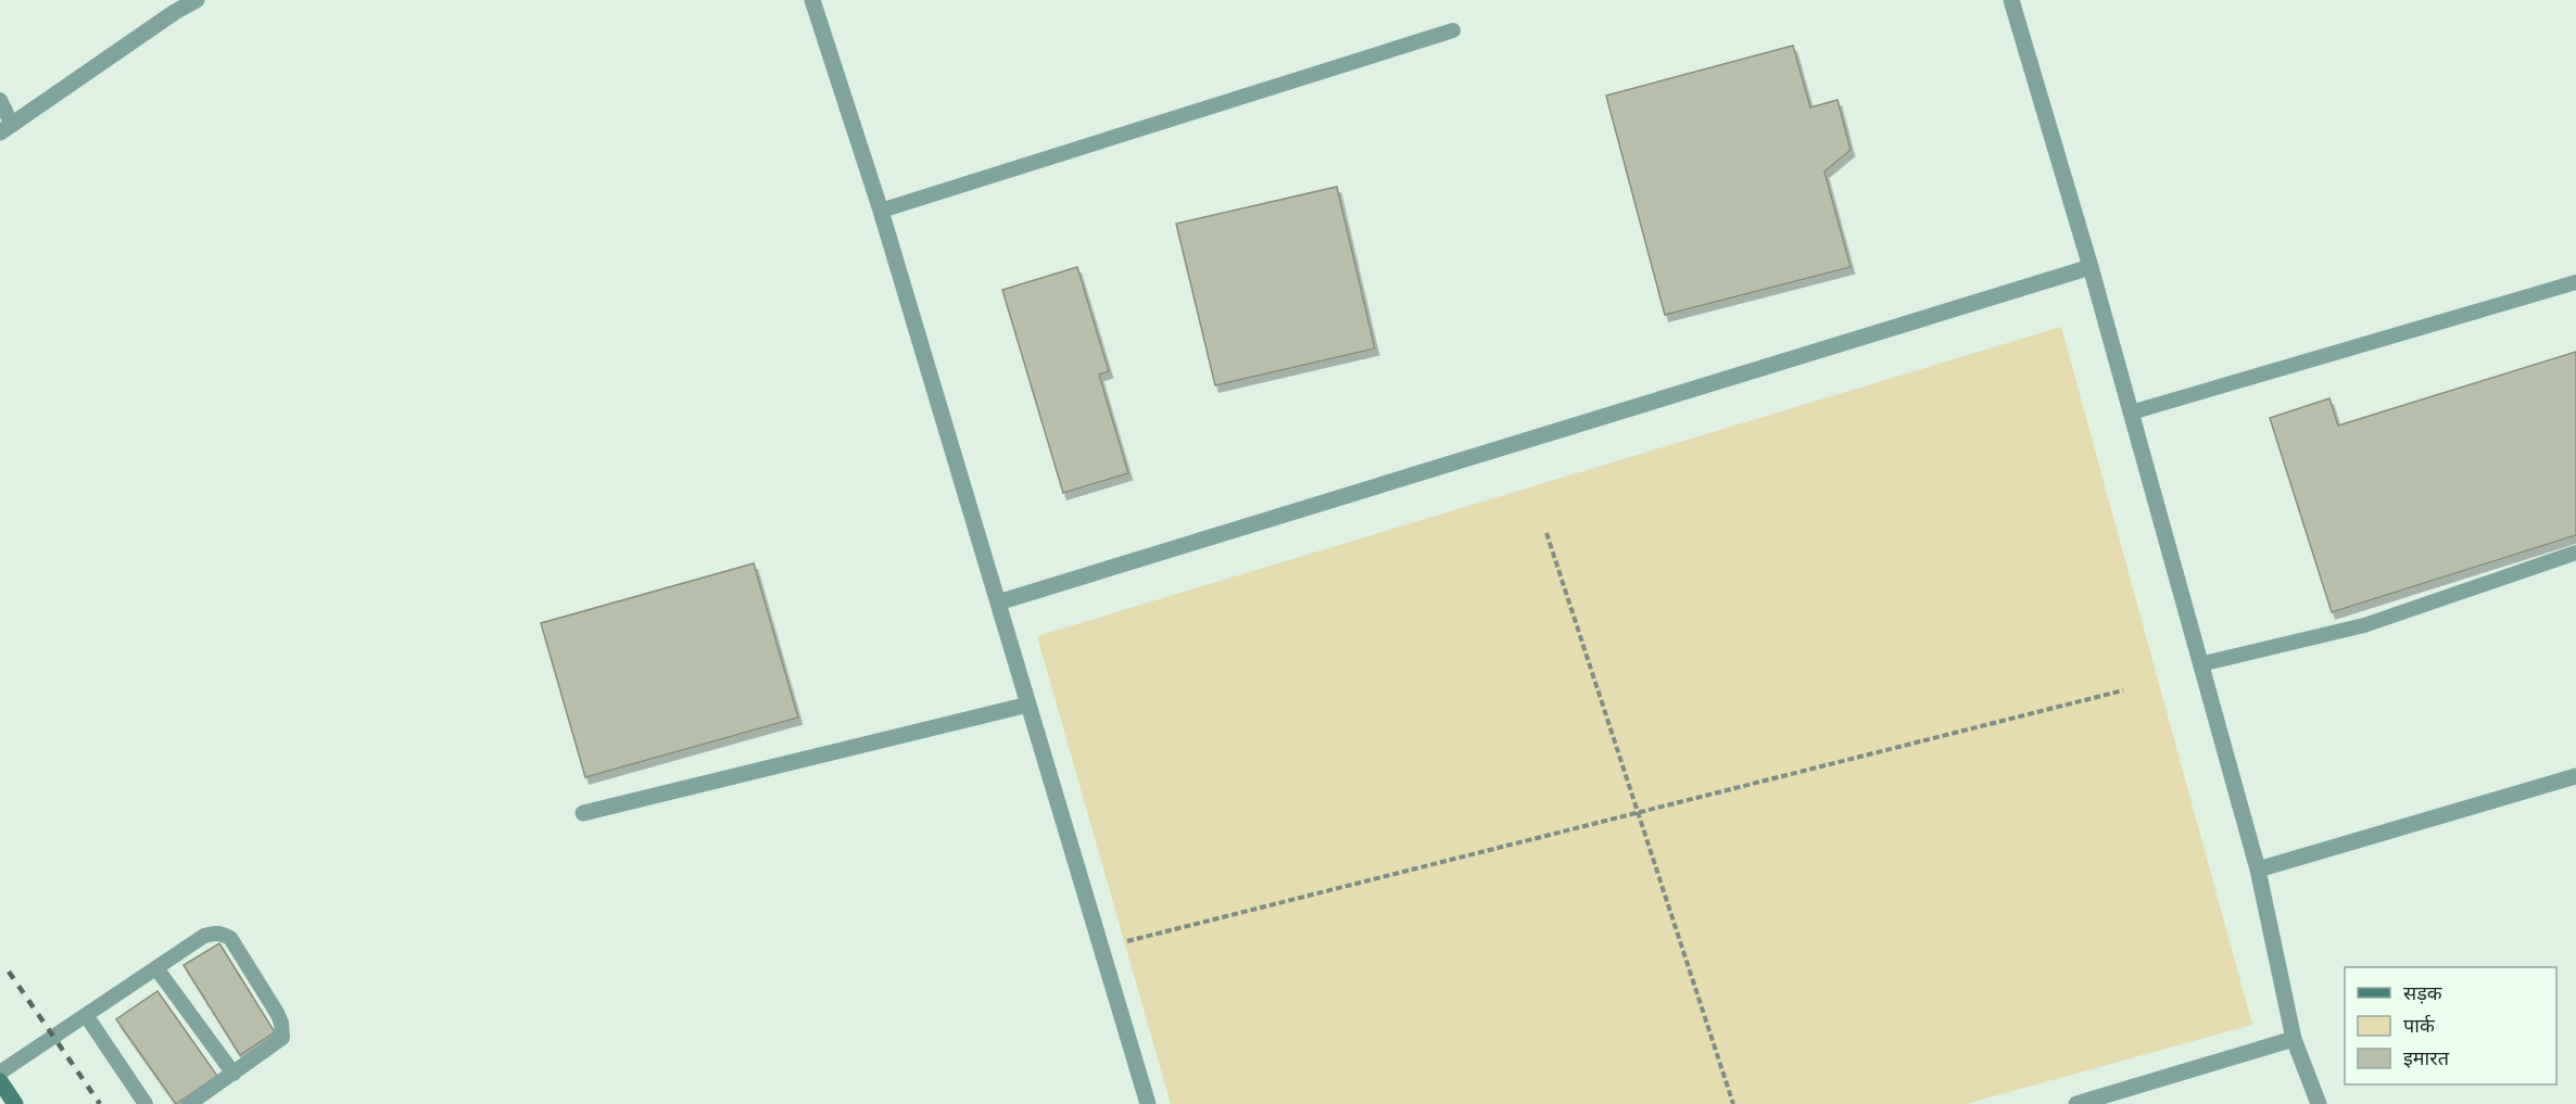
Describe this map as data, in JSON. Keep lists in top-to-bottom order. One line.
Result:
{"legend":["सड़क","पार्क","इमारत"]}
